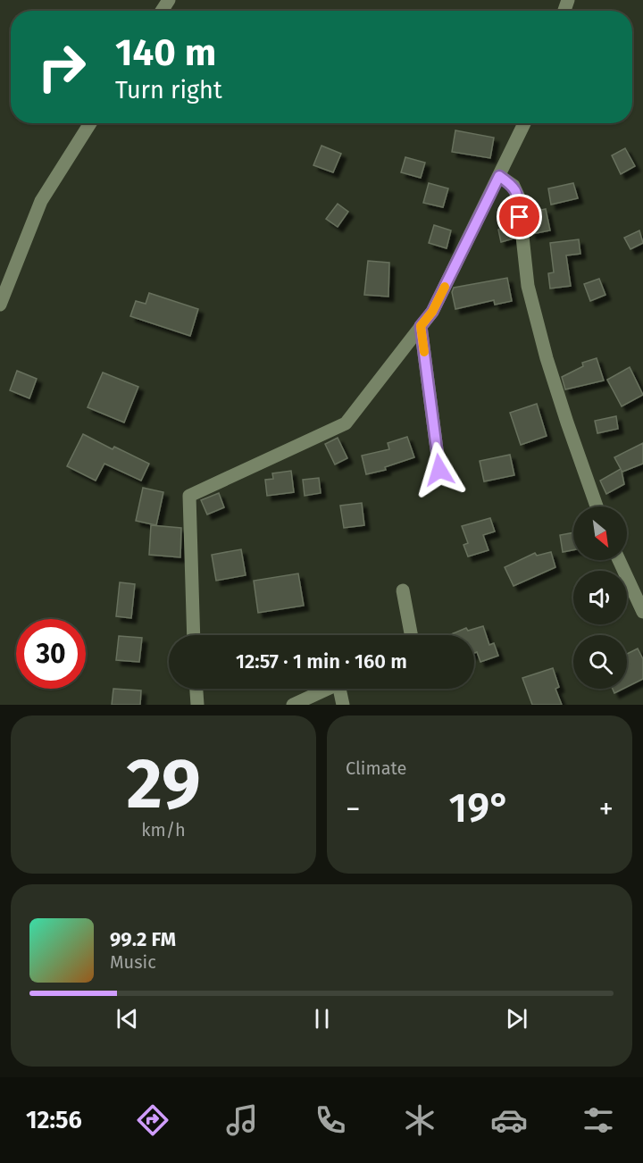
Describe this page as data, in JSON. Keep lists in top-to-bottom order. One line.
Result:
{"north":"bottom right","page":{"turn":["140 m","Turn right"],"limit":"30","trip":"12:57 · 1 min · 160 m","tile":[["29","km/h"],"Climate"],"heat":["−","19°","+"],"song":["99.2 FM","Music"],"tabs":"12:56"}}
